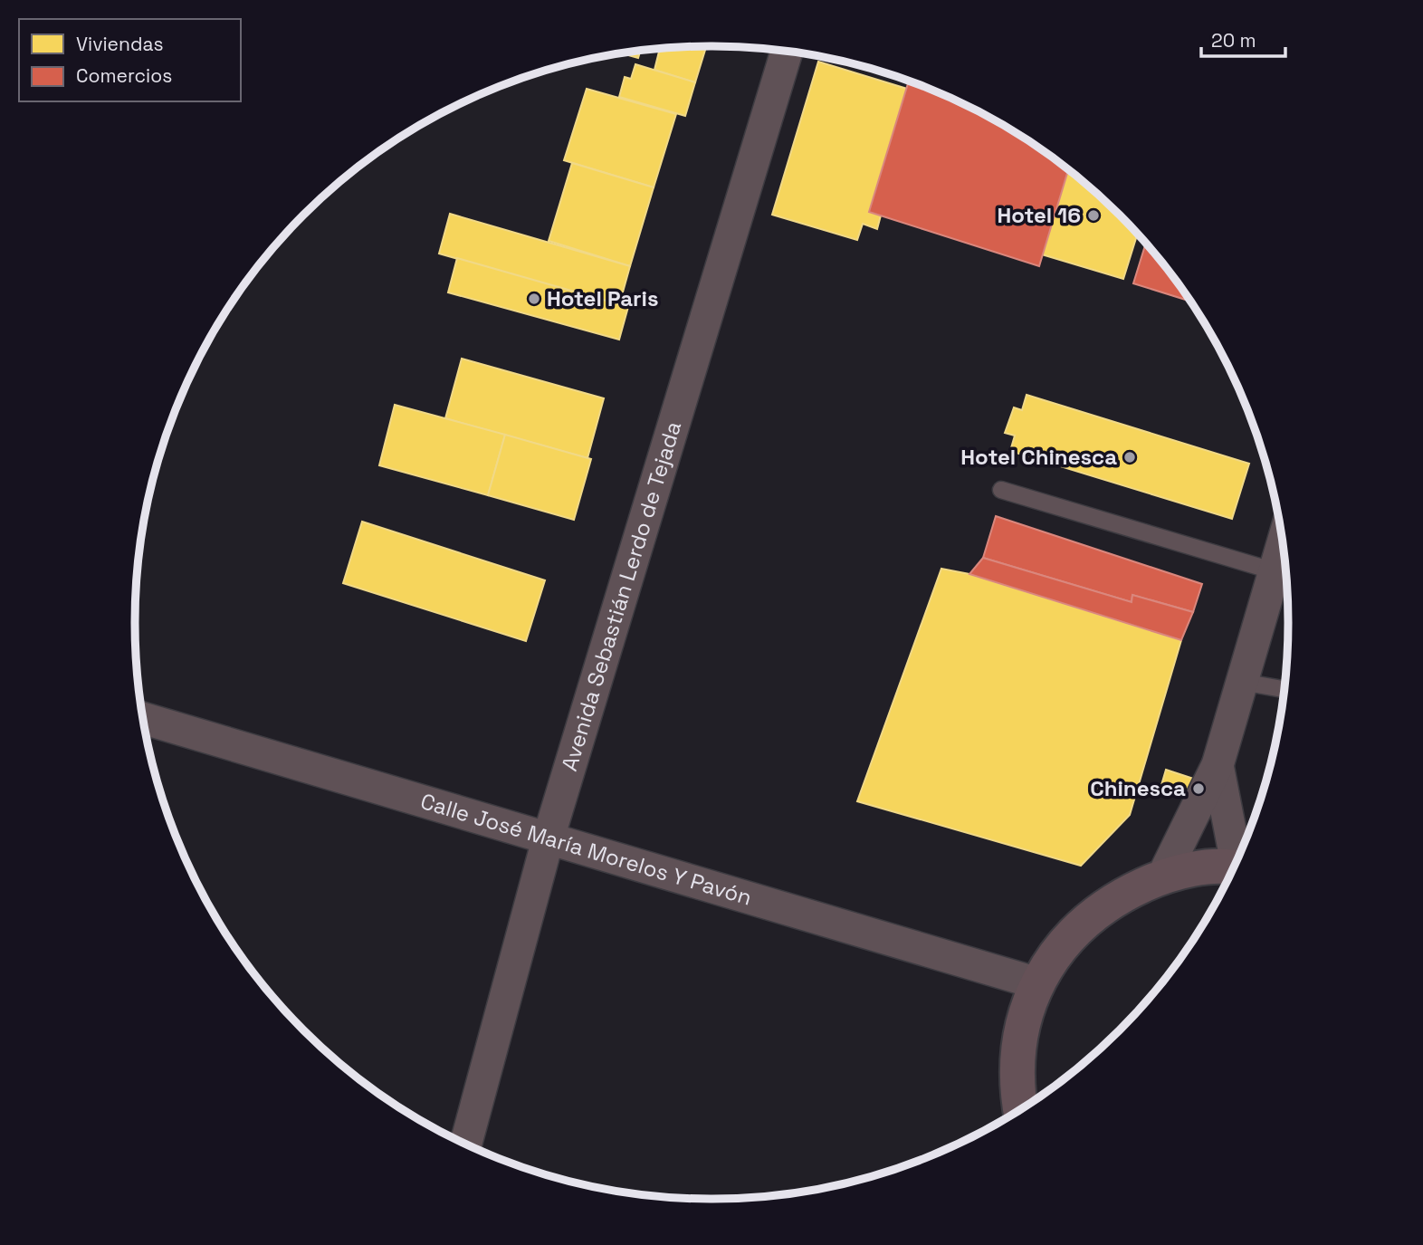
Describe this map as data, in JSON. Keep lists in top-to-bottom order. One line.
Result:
{"streets":{"street":["Avenida Sebastián Lerdo de Tejada","Calle José María Morelos Y Pavón"]},"crossings":[["Avenida Sebastián Lerdo de Tejada","Calle José María Morelos Y Pavón"]],"places":["Hotel 16","Hotel Paris","Hotel Chinesca","Chinesca"],"legend":["Viviendas","Comercios"],"scale_bar":"20 m"}
